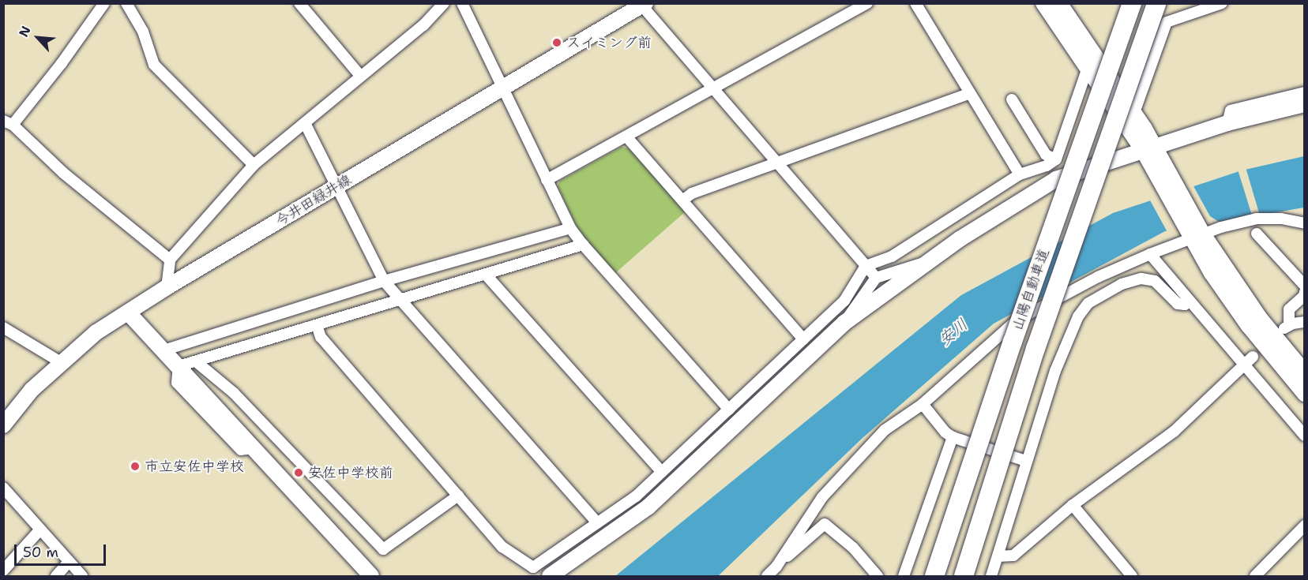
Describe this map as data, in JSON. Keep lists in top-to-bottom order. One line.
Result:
{"streets":{"highway":["山陽自動車道"],"street":["今井田緑井線"]},"water":["安川"],"places":["スイミング前","市立安佐中学校","安佐中学校前"],"scale_bar":"50 m","north":"top left"}
